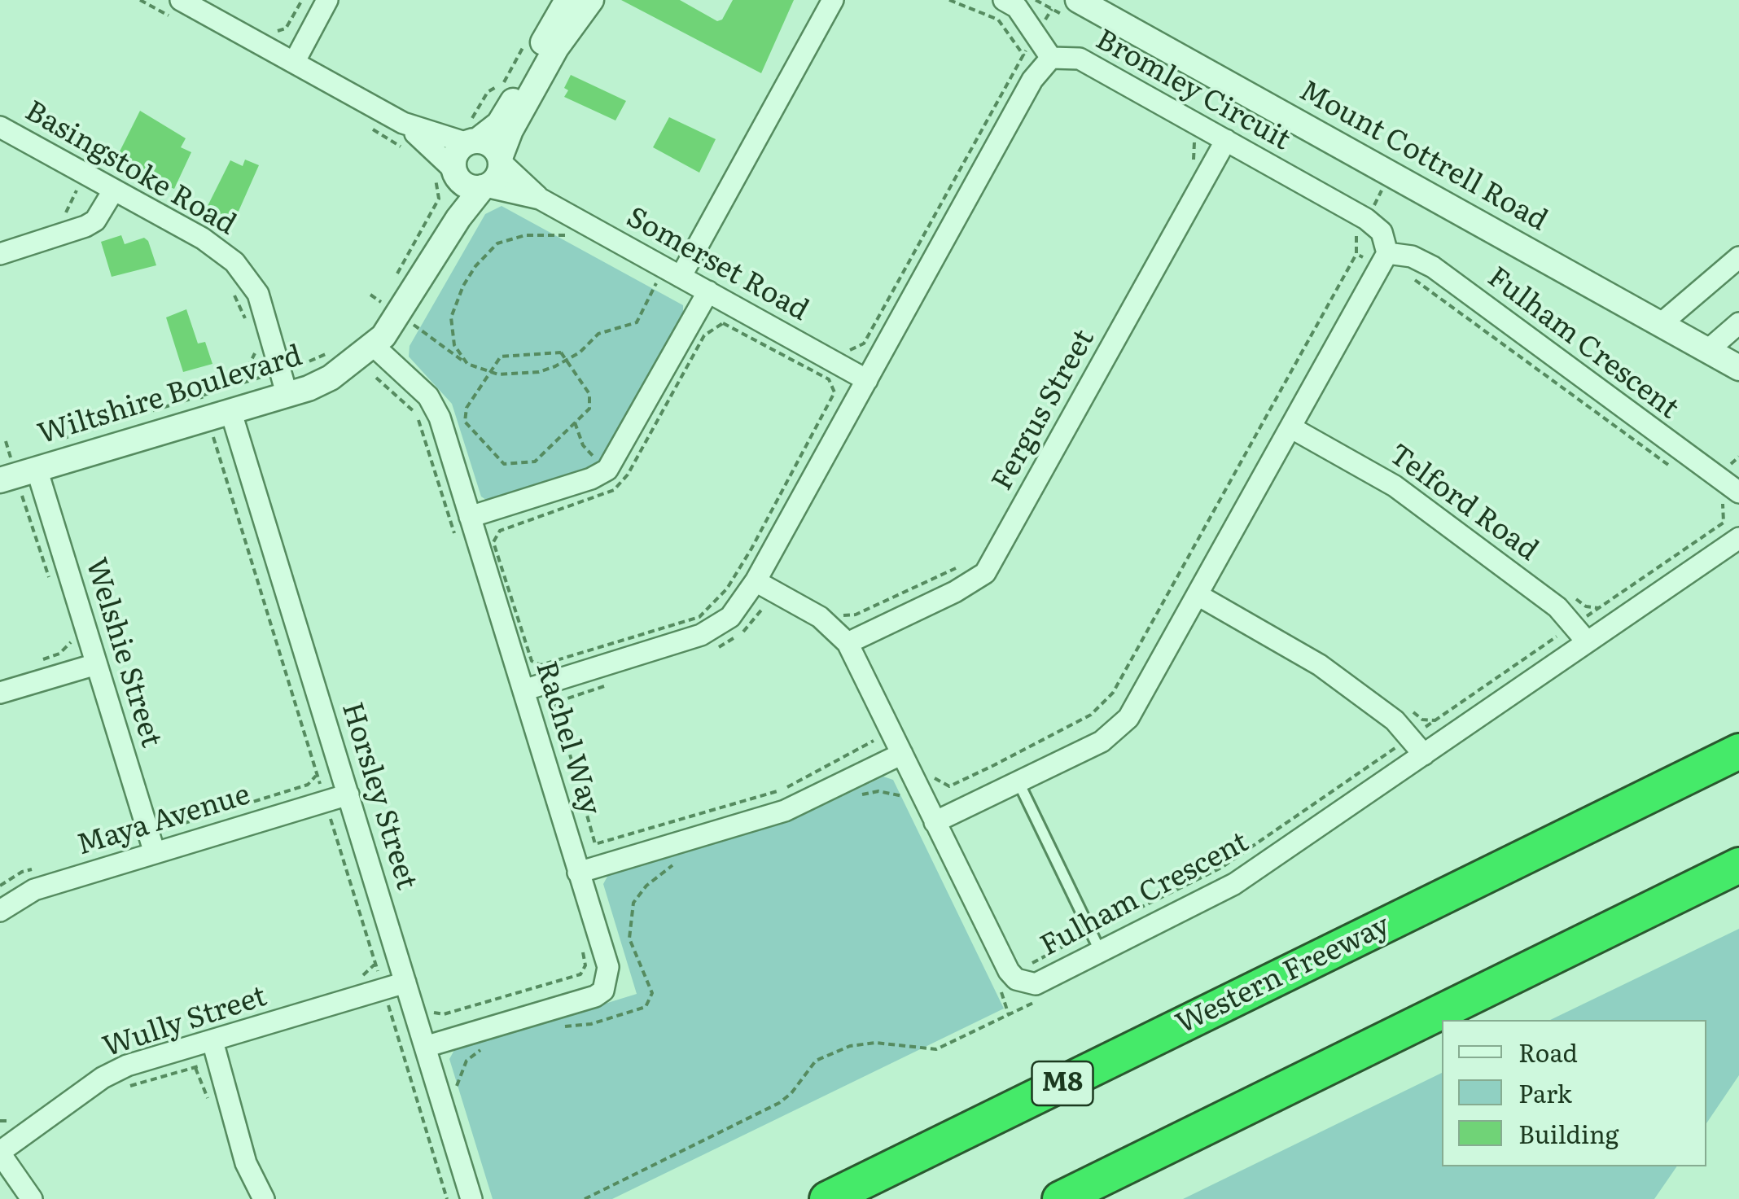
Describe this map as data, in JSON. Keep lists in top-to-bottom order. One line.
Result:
{"streets":{"highway":["Western Freeway","M8"],"street":["Bromley Circuit","Mount Cottrell Road","Basingstoke Road","Somerset Road","Fulham Crescent","Wiltshire Boulevard","Fergus Street","Telford Road","Welshie Street","Rachel Way","Horsley Street","Maya Avenue","Wully Street"]},"crossings":[["Bromley Circuit","Fulham Crescent"],["Bromley Circuit","Fergus Street"],["Basingstoke Road","Wiltshire Boulevard"],["Somerset Road","Wiltshire Boulevard"],["Fulham Crescent","Fergus Street"],["Fulham Crescent","Telford Road"],["Wiltshire Boulevard","Welshie Street"],["Wiltshire Boulevard","Rachel Way"],["Wiltshire Boulevard","Horsley Street"],["Welshie Street","Maya Avenue"],["Rachel Way","Horsley Street"],["Horsley Street","Maya Avenue"],["Horsley Street","Wully Street"]],"legend":["Road","Park","Building"]}
